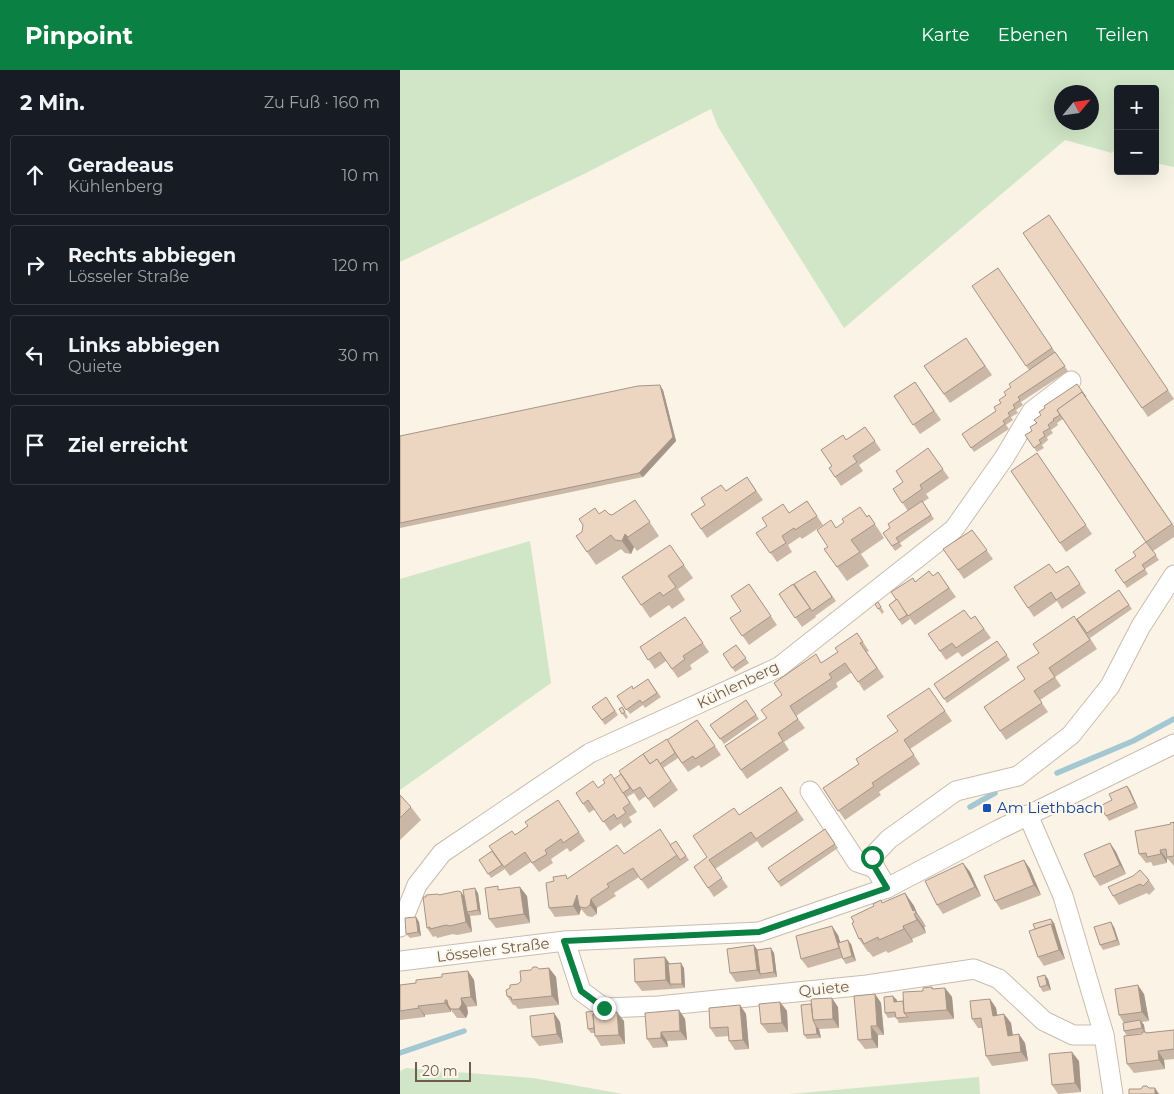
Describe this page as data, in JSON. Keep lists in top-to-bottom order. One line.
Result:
{"streets":{"street":["Kühlenberg","Lösseler Straße","Quiete"]},"crossings":[["Lösseler Straße","Quiete"]],"places":{"transit":["Am Liethbach"]},"scale_bar":"20 m","north":"top right","page":{"header":"Pinpoint","nav":["Karte","Ebenen","Teilen"],"heading":["2 Min.","Zu Fuß · 160 m"],"map_buttons":["+","−"],"list":[["Geradeaus","Kühlenberg","10 m"],["Rechts abbiegen","Lösseler Straße","120 m"],["Links abbiegen","Quiete","30 m"],"Ziel erreicht"],"scale":"20 m"}}
